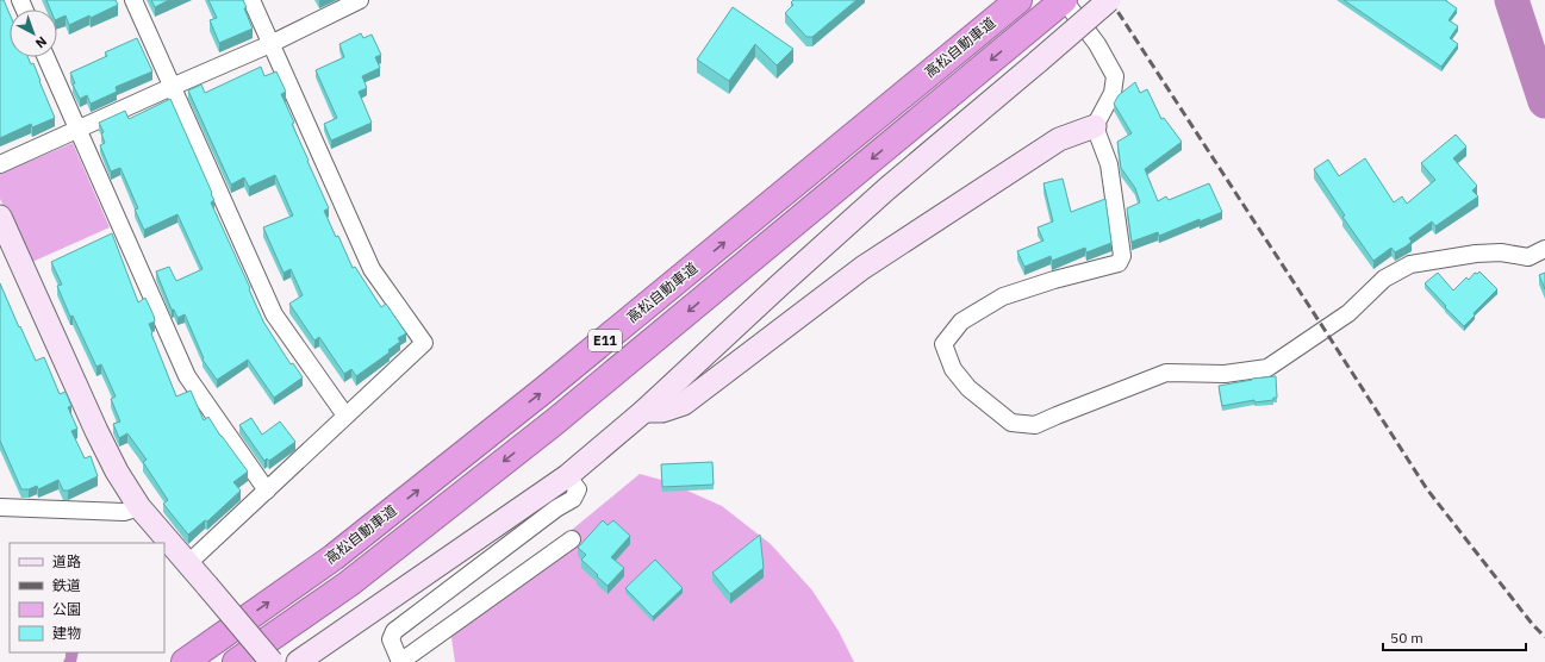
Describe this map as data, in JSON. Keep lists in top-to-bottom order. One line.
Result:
{"streets":{"highway":["高松自動車道","E11"]},"legend":["道路","鉄道","公園","建物"],"scale_bar":"50 m","north":"bottom right"}
